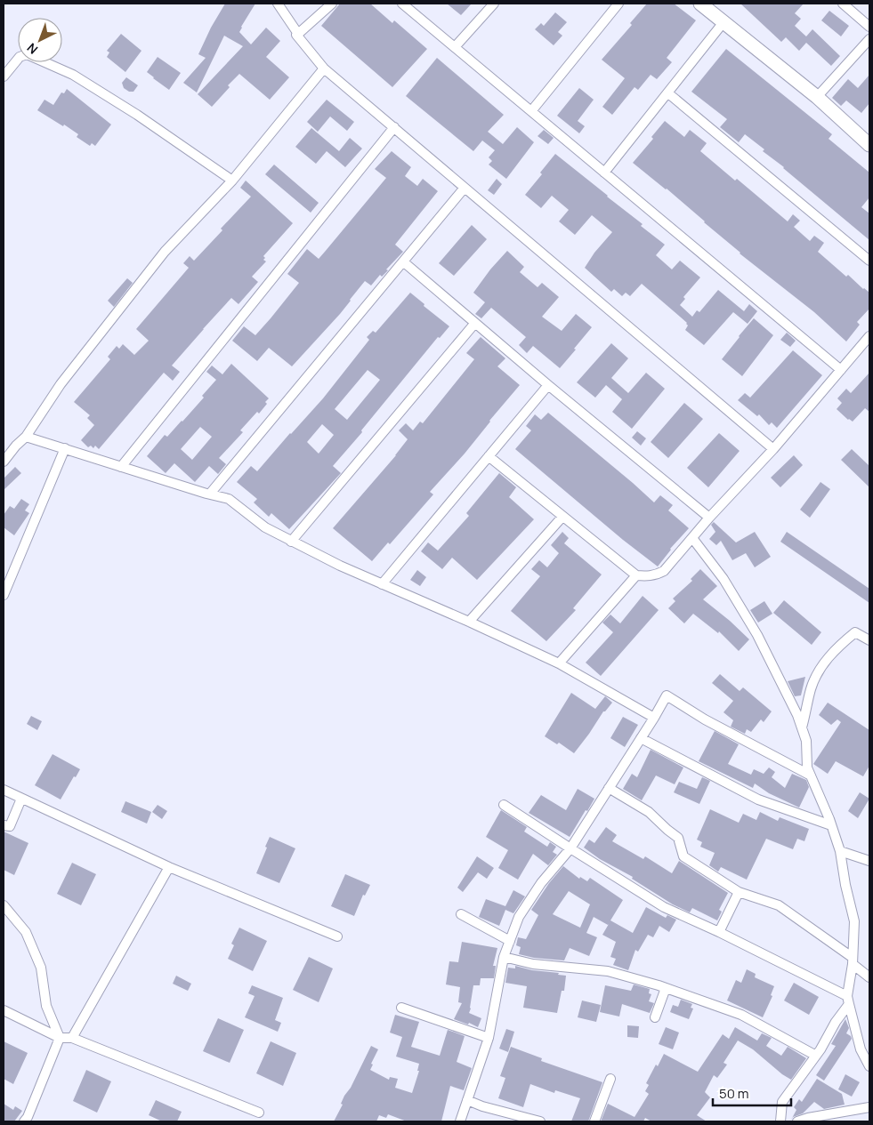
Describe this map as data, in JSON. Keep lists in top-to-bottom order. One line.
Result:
{"scale_bar":"50 m","north":"bottom left"}
